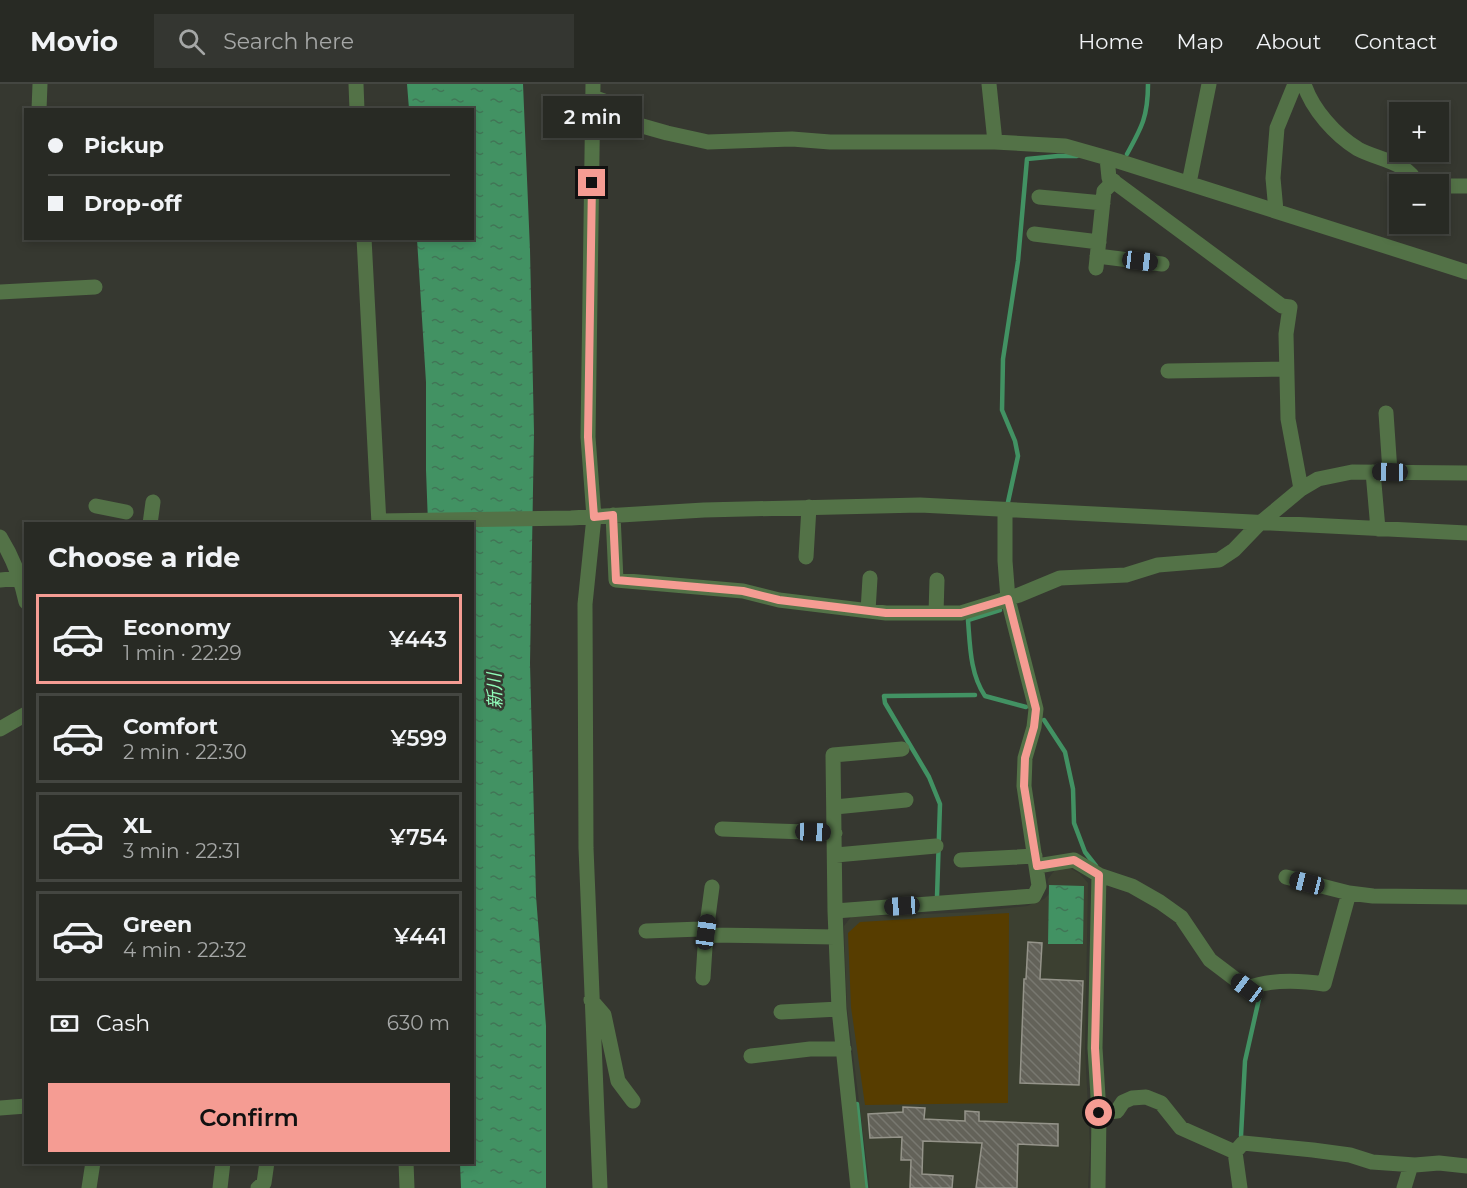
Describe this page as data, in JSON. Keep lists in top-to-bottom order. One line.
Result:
{"water":["新川"],"page":{"header":"Movio","search":"Search here","nav":["Home","Map","About","Contact"],"bubble":"2 min","map_buttons":["+","−"],"banner":["Pickup","Drop-off"],"heading":"Choose a ride","list":[{"name":"Economy","note":"1 min · 22:29","value":"¥443"},{"name":"Comfort","note":"2 min · 22:30","value":"¥599"},{"name":"XL","note":"3 min · 22:31","value":"¥754"},{"name":"Green","note":"4 min · 22:32","value":"¥441"}],"pay":["Cash","630 m"],"buttons":"Confirm"}}
